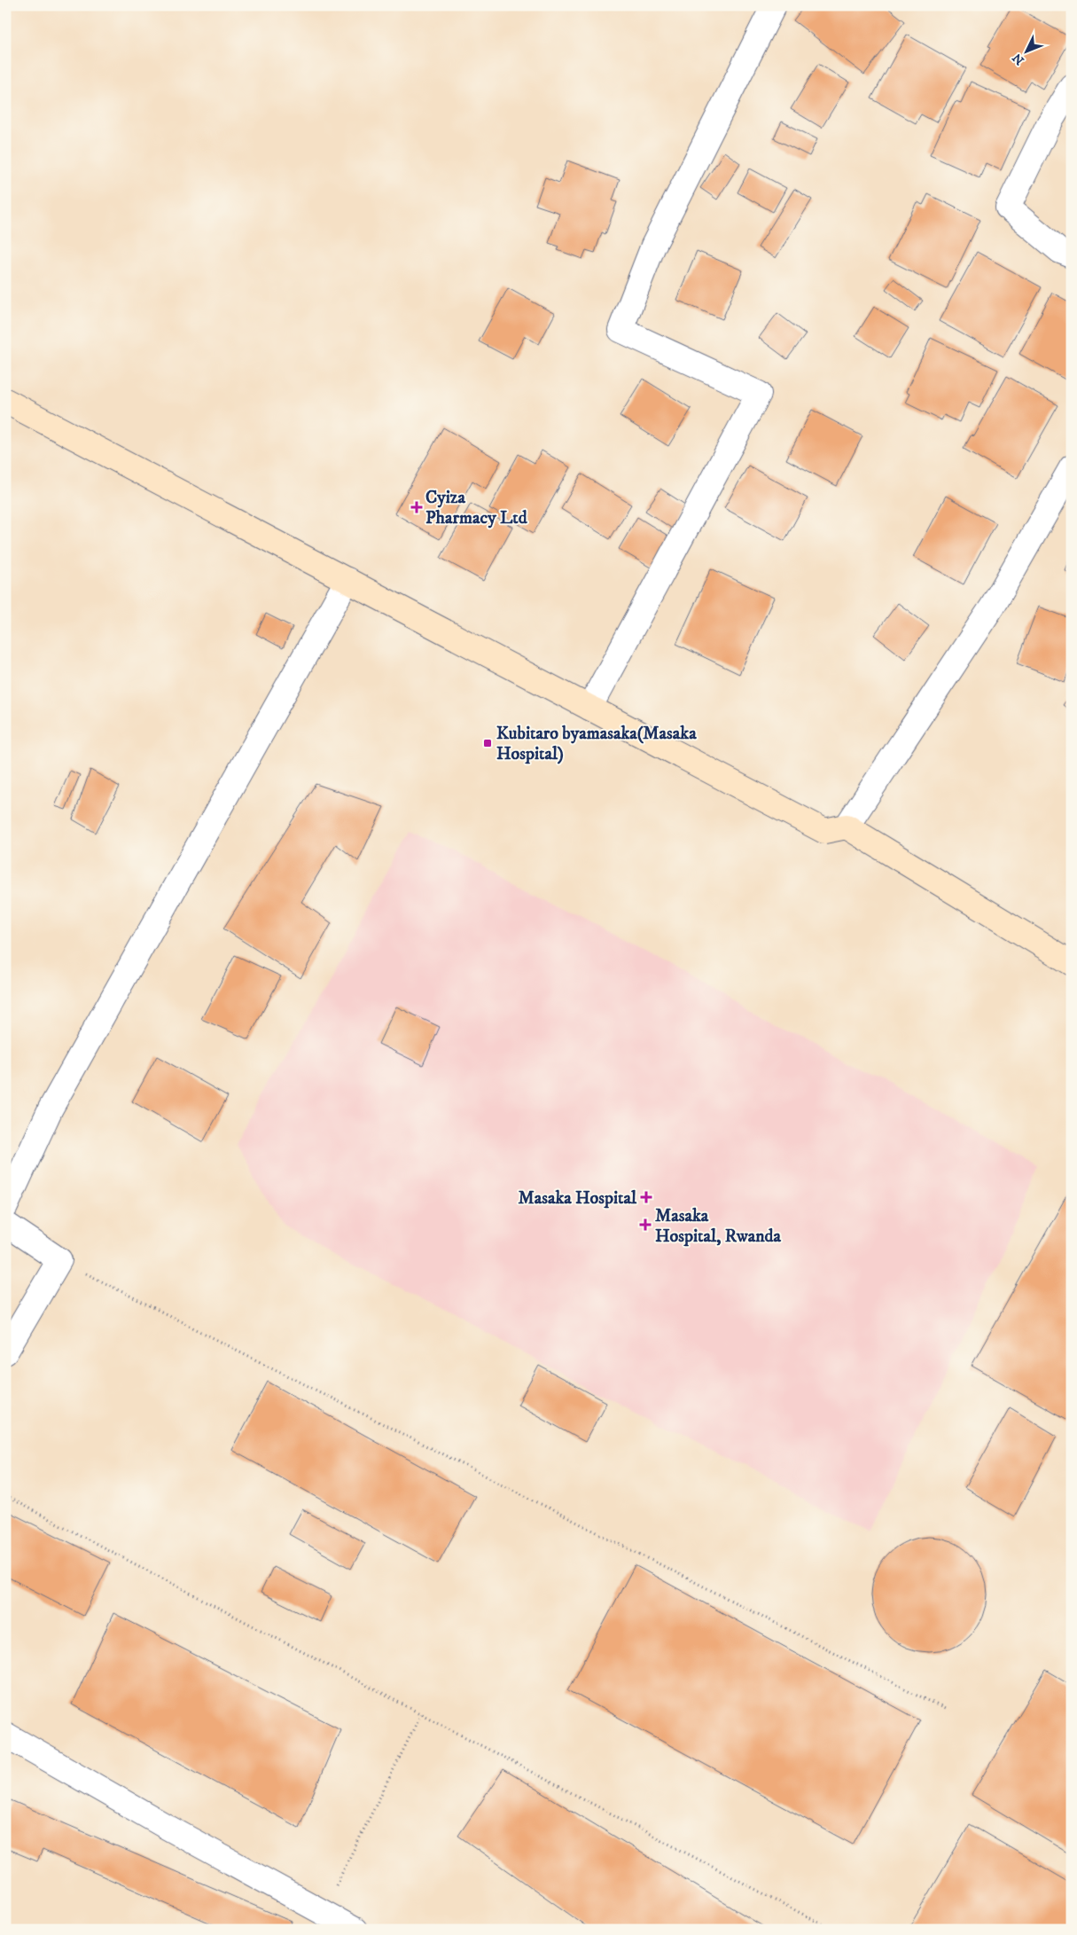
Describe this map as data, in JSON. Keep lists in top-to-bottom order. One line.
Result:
{"places":{"health":["Cyiza Pharmacy Ltd","Masaka Hospital","Masaka Hospital, Rwanda"],"transit":["Kubitaro byamasaka(Masaka Hospital)"]},"north":"bottom left"}
